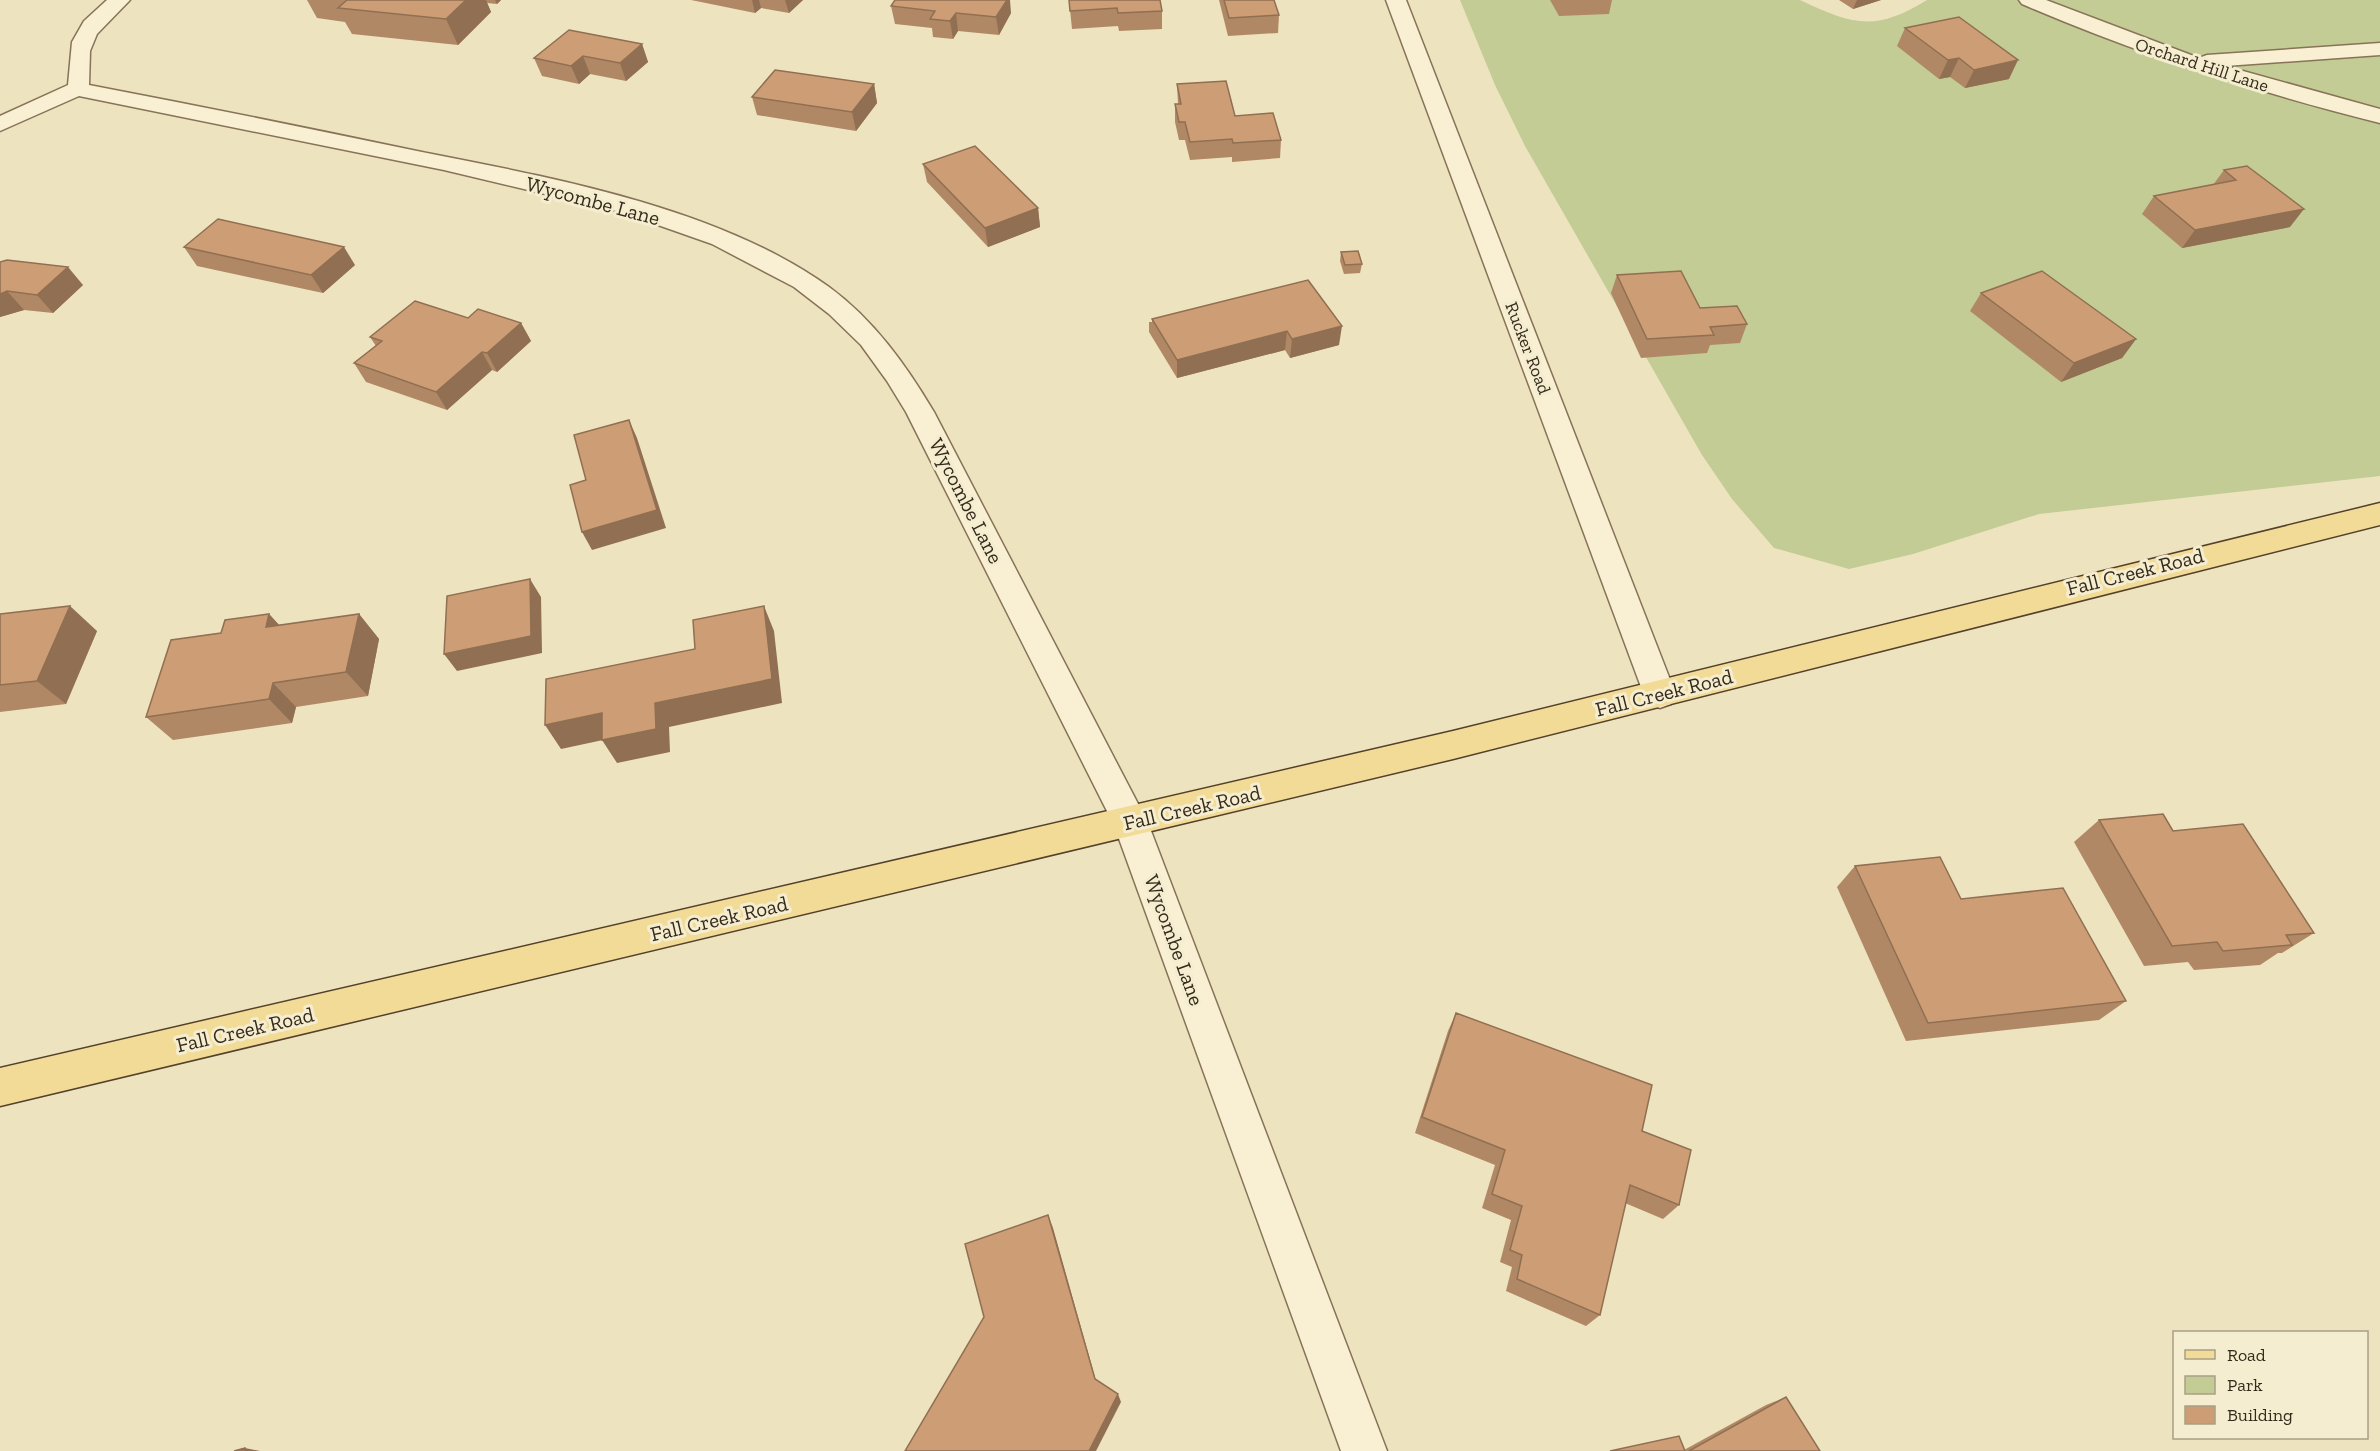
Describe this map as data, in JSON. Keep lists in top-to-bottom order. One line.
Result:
{"streets":{"main road":["Fall Creek Road"],"street":["Orchard Hill Lane","Wycombe Lane","Rucker Road"]},"crossings":[["Wycombe Lane","Fall Creek Road"],["Rucker Road","Fall Creek Road"]],"legend":["Road","Park","Building"]}
